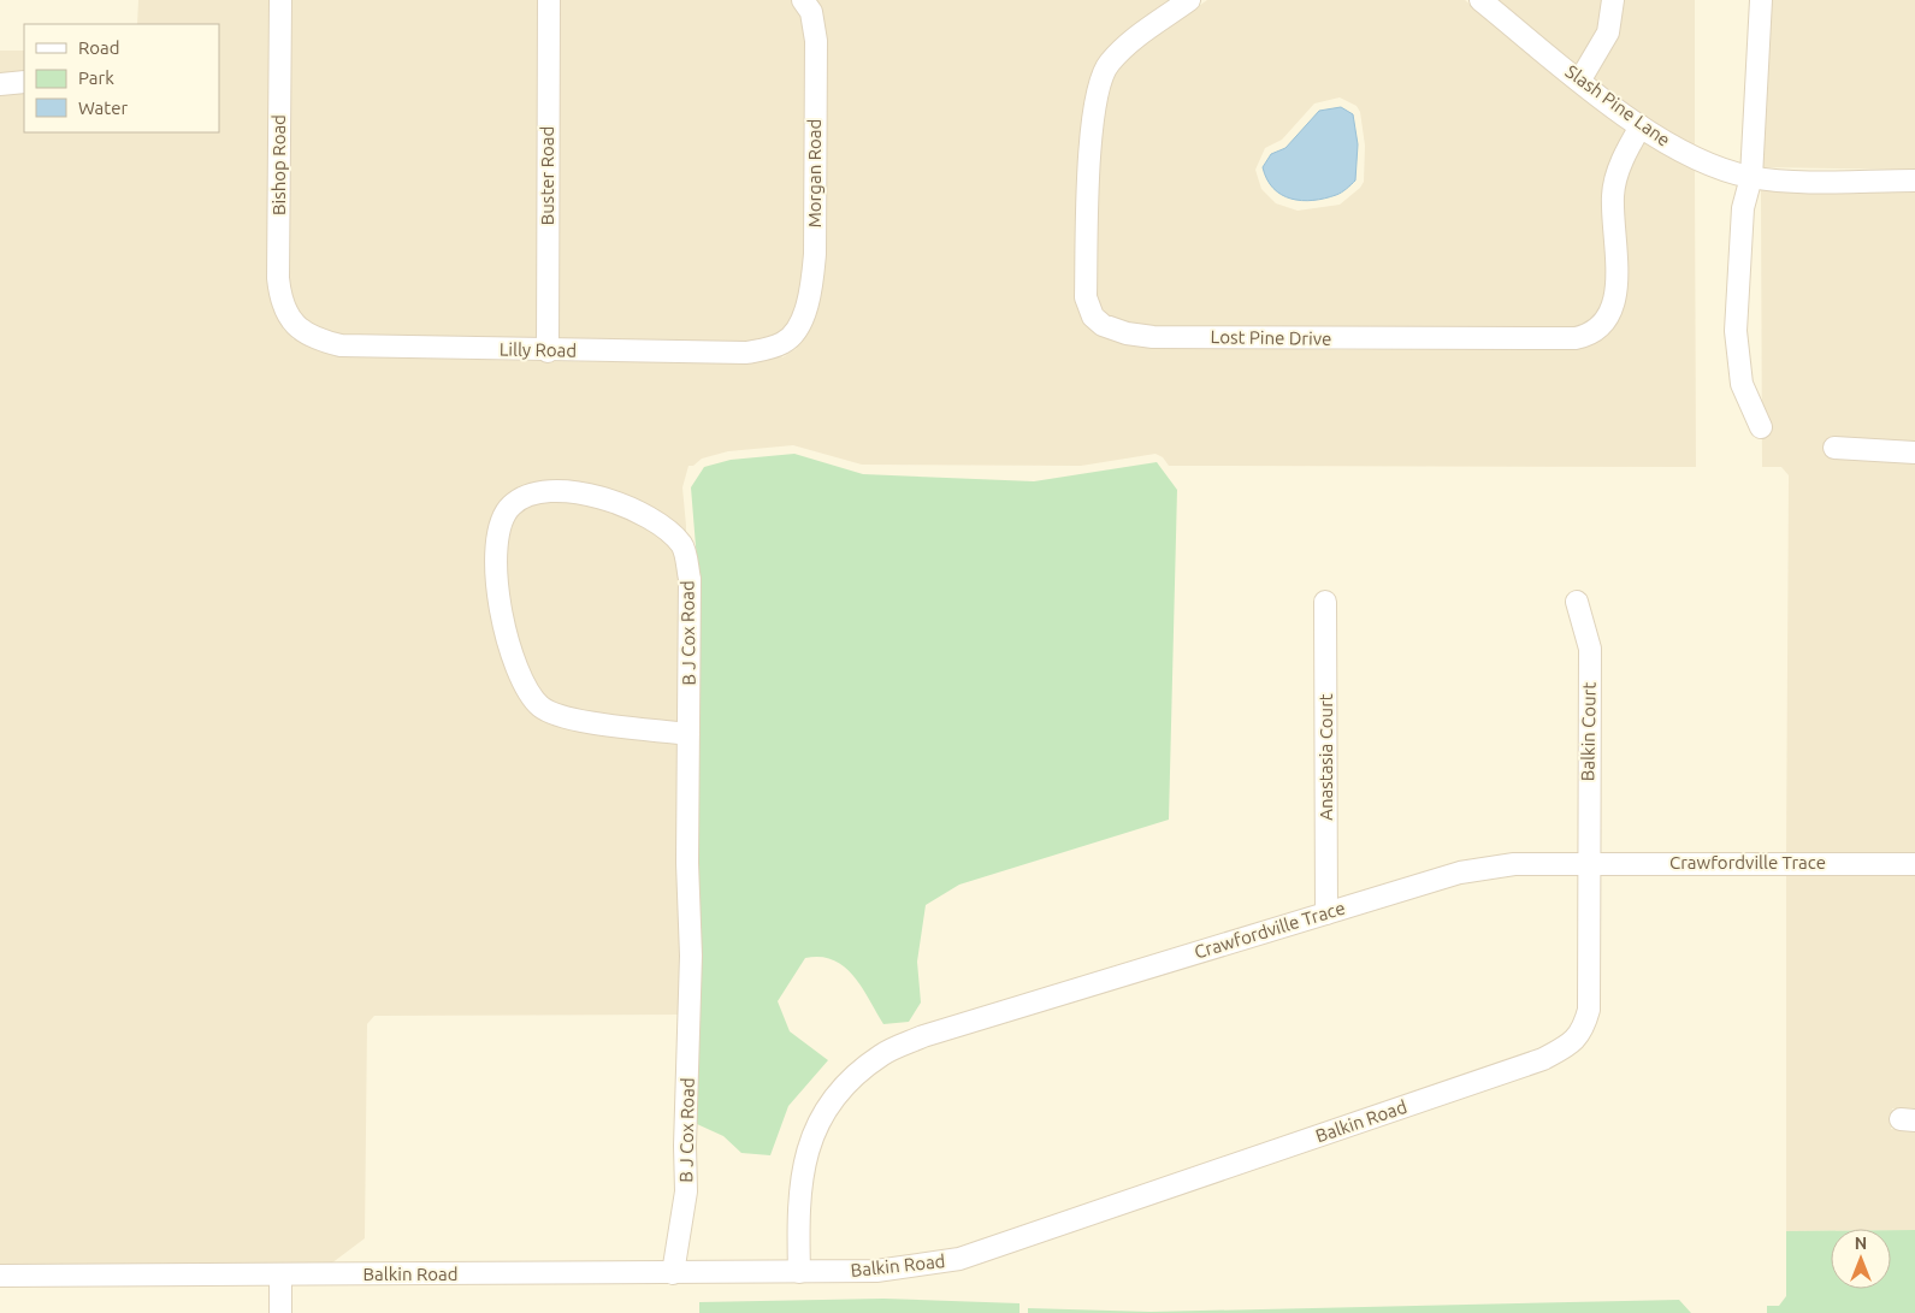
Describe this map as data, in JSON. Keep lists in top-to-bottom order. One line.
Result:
{"streets":{"street":["Slash Pine Lane","Bishop Road","Morgan Road","Buster Road","Lost Pine Drive","Lilly Road","B J Cox Road","Balkin Court","Anastasia Court","Crawfordville Trace","Balkin Road"]},"crossings":[["Slash Pine Lane","Lost Pine Drive"],["Bishop Road","Lilly Road"],["Morgan Road","Lilly Road"],["Buster Road","Lilly Road"],["B J Cox Road","Balkin Road"],["Balkin Court","Crawfordville Trace"],["Balkin Court","Balkin Road"],["Anastasia Court","Crawfordville Trace"],["Crawfordville Trace","Balkin Road"]],"legend":["Road","Park","Water"],"north":"top"}
